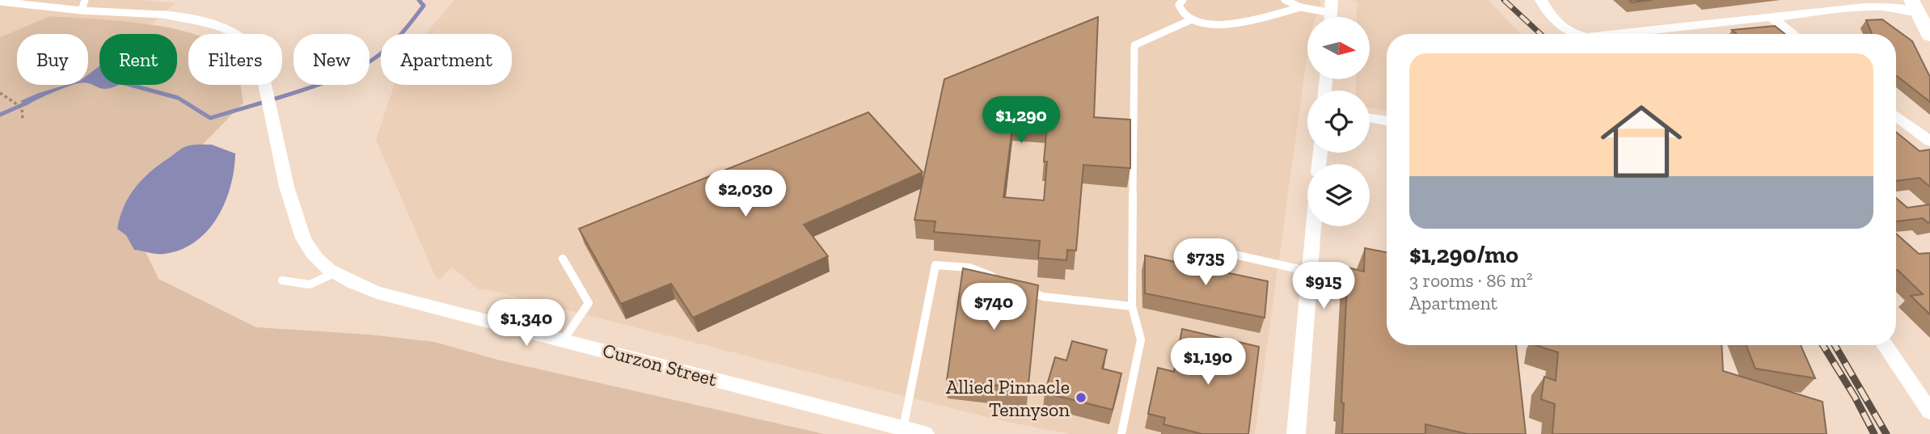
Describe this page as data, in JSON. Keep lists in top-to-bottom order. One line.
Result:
{"streets":{"street":["Curzon Street"]},"places":["Allied Pinnacle Tennyson"],"north":"right","page":{"chip":["Buy","Rent","Filters","New","Apartment"],"list":[{"name":"$1,290/mo","note":"3 rooms · 86 m² · Apartment"}],"price":["$1,290","$2,030","$735","$915","$740","$1,340","$1,190"]}}
